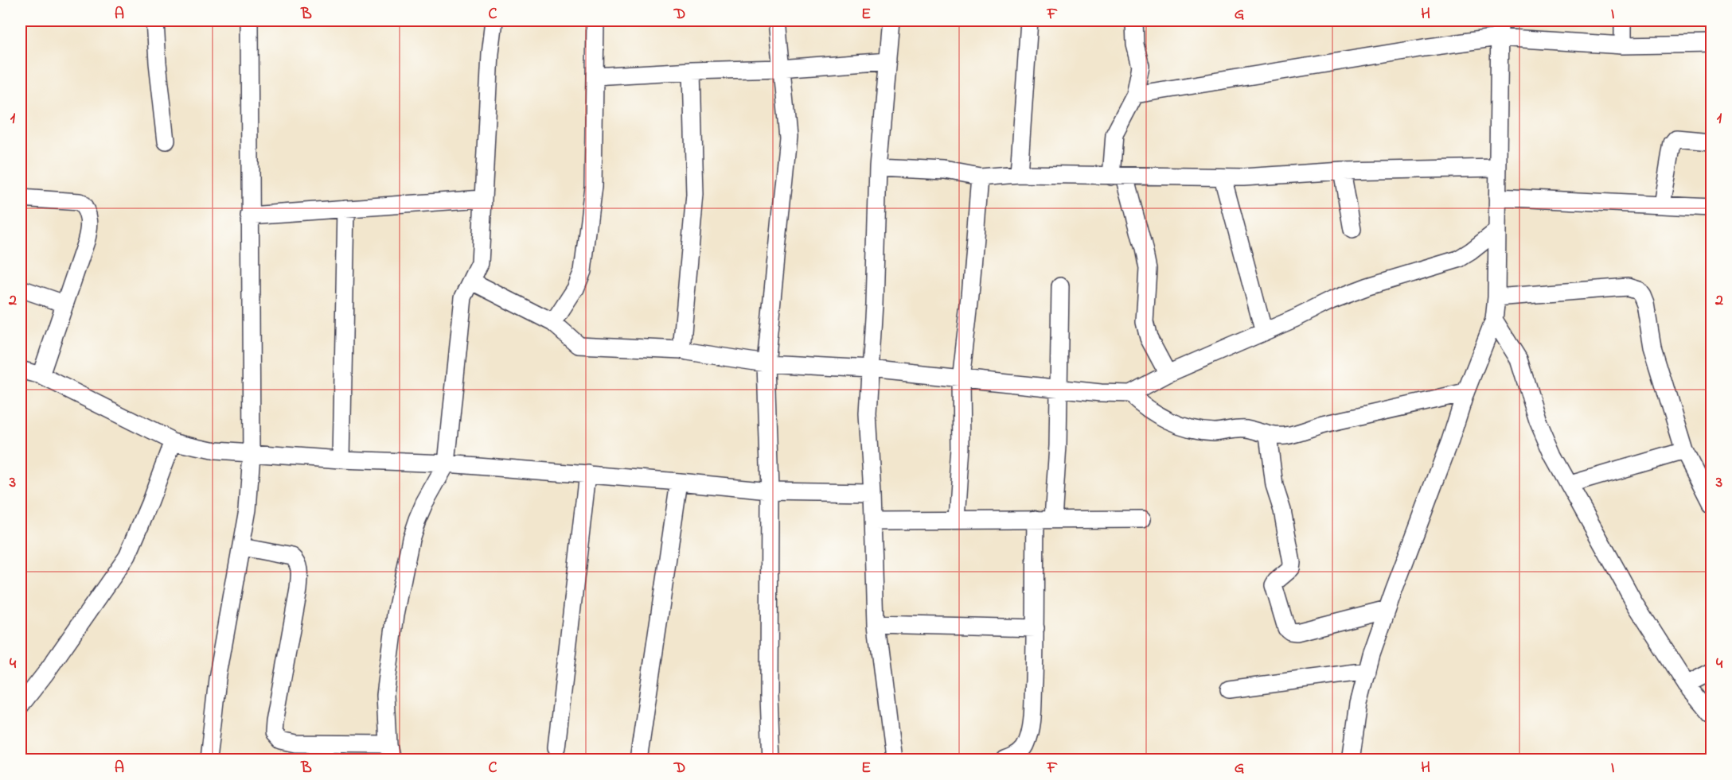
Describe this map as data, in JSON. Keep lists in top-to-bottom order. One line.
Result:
{"grid":{"columns":["A","B","C","D","E","F","G","H","I"],"rows":["1","2","3","4"]}}
